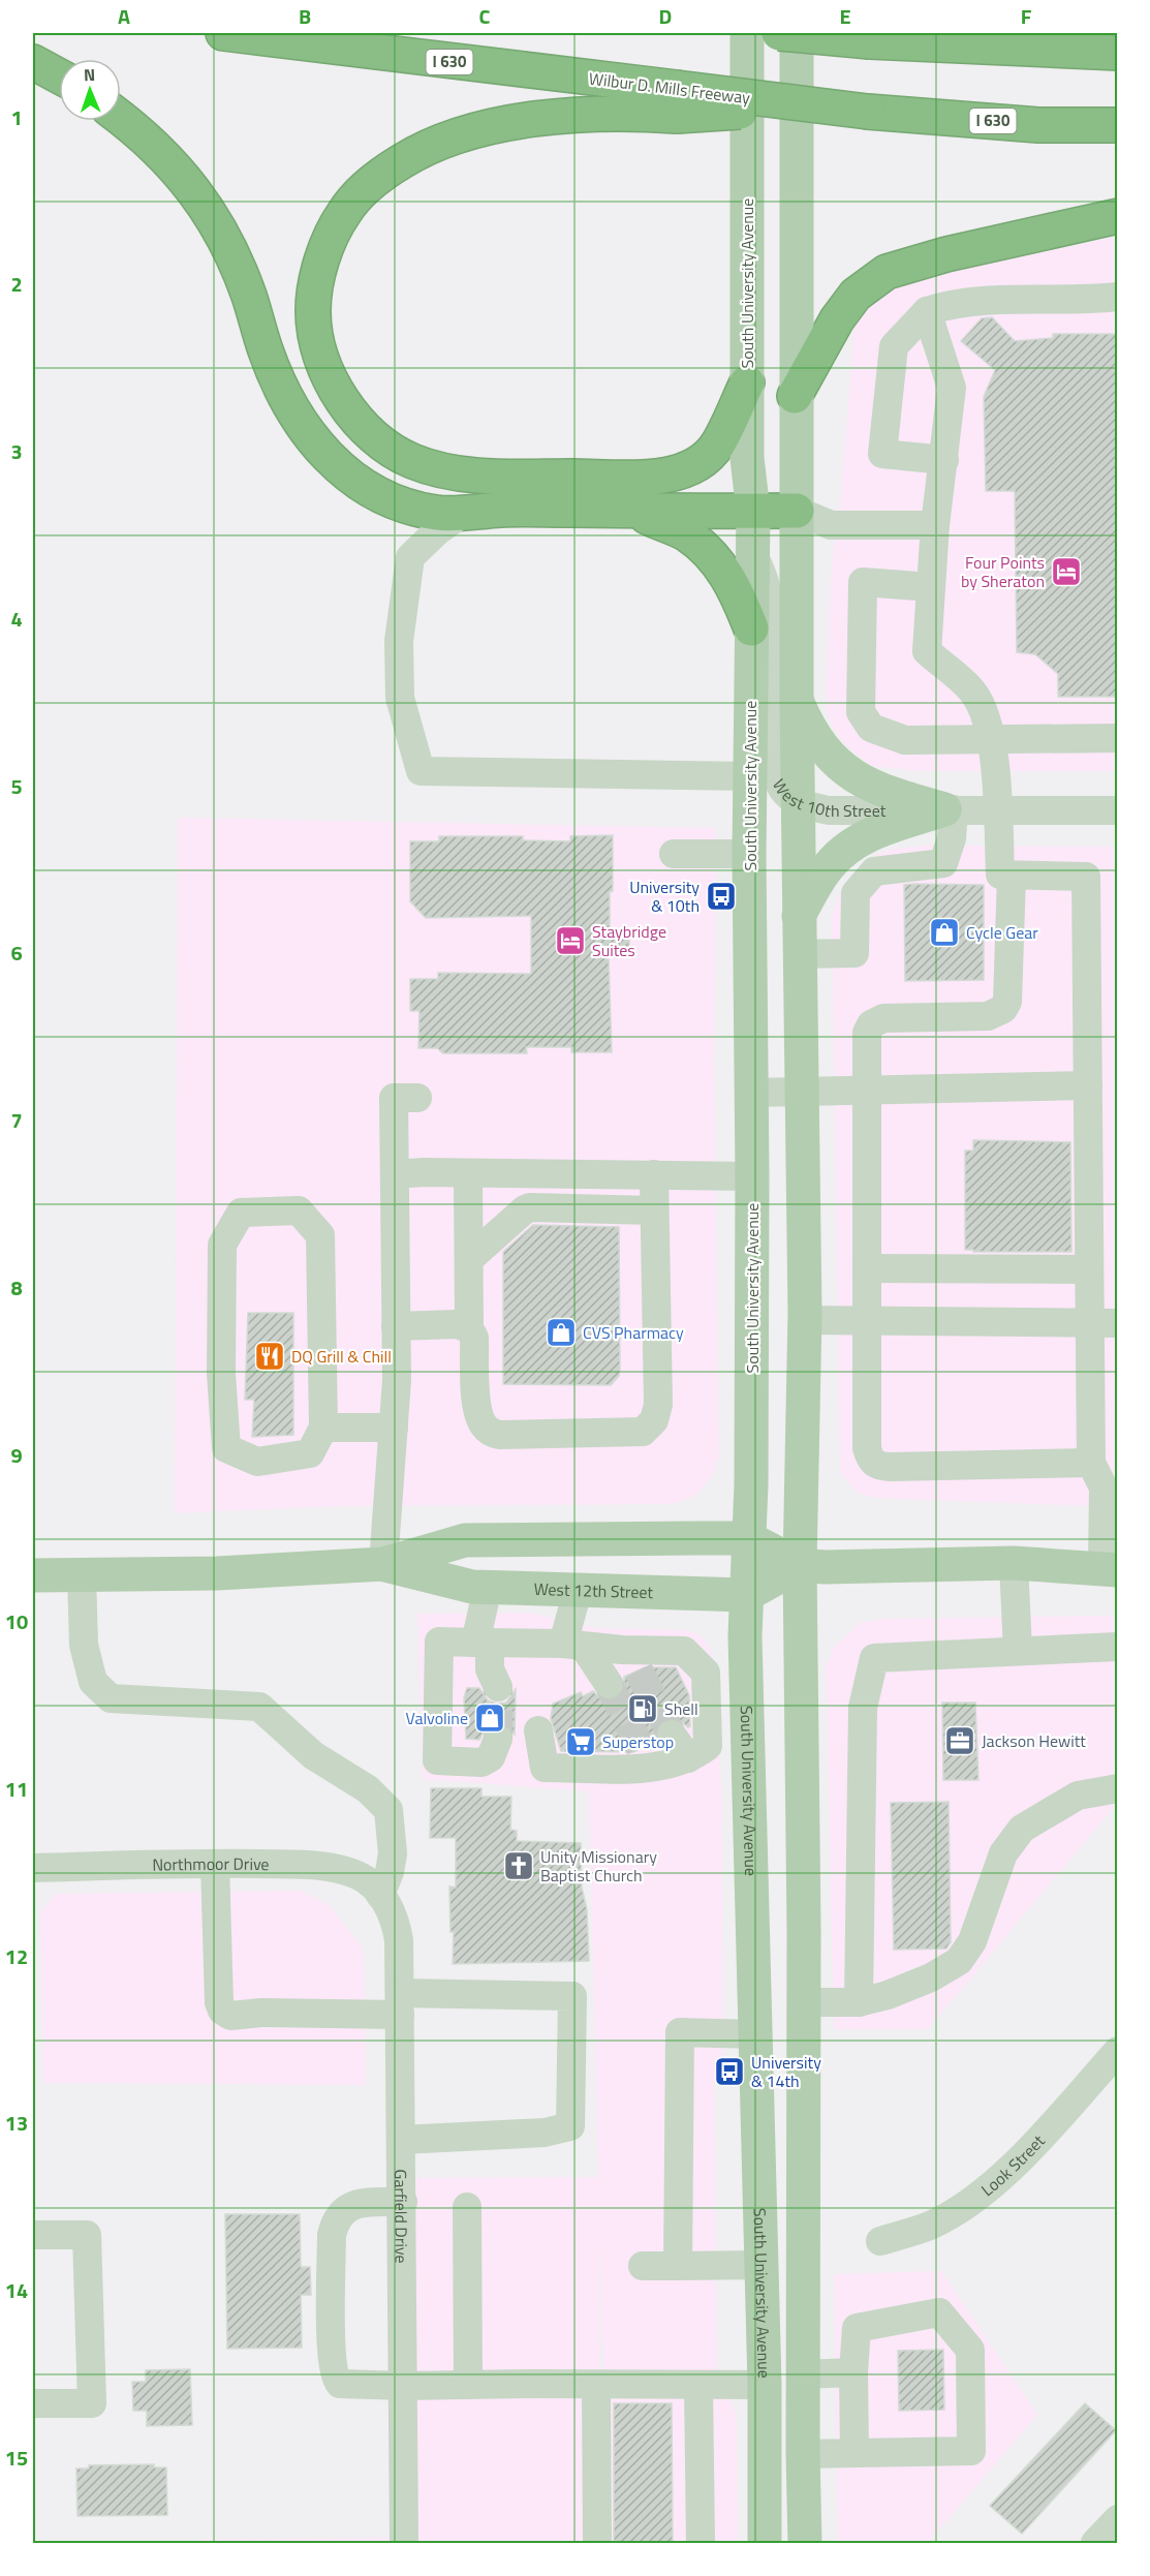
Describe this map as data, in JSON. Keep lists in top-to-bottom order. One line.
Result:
{"streets":{"highway":["I 630","Wilbur D. Mills Freeway"],"main road":["South University Avenue","West 12th Street"],"street":["West 10th Street","Northmoor Drive","Look Street","Garfield Drive"]},"crossings":[["I 630","Wilbur D. Mills Freeway"],["South University Avenue","West 10th Street"],["South University Avenue","West 12th Street"],["Northmoor Drive","Garfield Drive"]],"places":{"hotel":["Four Points by Sheraton","Staybridge Suites"],"bus stop":["University & 10th","University & 14th"],"shop":["Cycle Gear","CVS Pharmacy","Valvoline"],"restaurant":["DQ Grill & Chill"],"fuel station":["Shell"],"office":["Jackson Hewitt"],"supermarket":["Superstop"],"church":["Unity Missionary Baptist Church"]},"north":"top","grid":{"columns":["A","B","C","D","E","F"],"rows":["1","2","3","4","5","6","7","8","9","10","11","12","13","14","15"]}}
